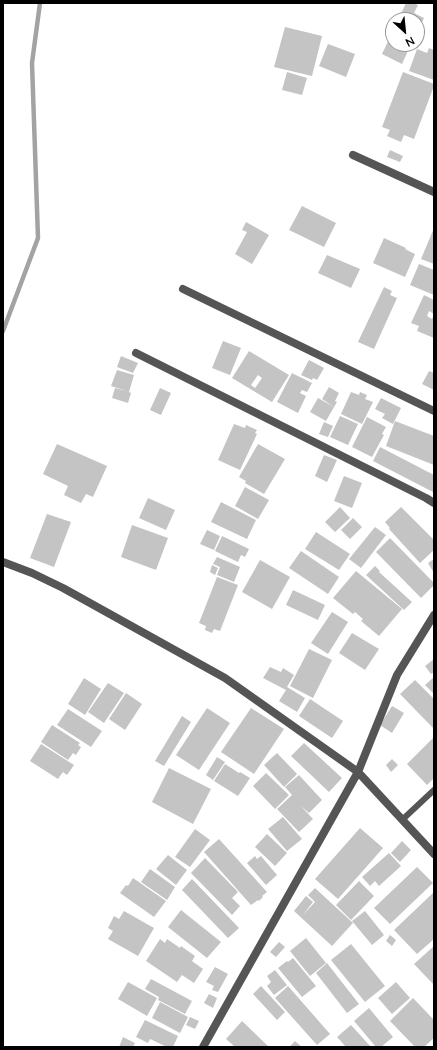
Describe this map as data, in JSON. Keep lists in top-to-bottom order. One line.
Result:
{"north":"bottom right"}
